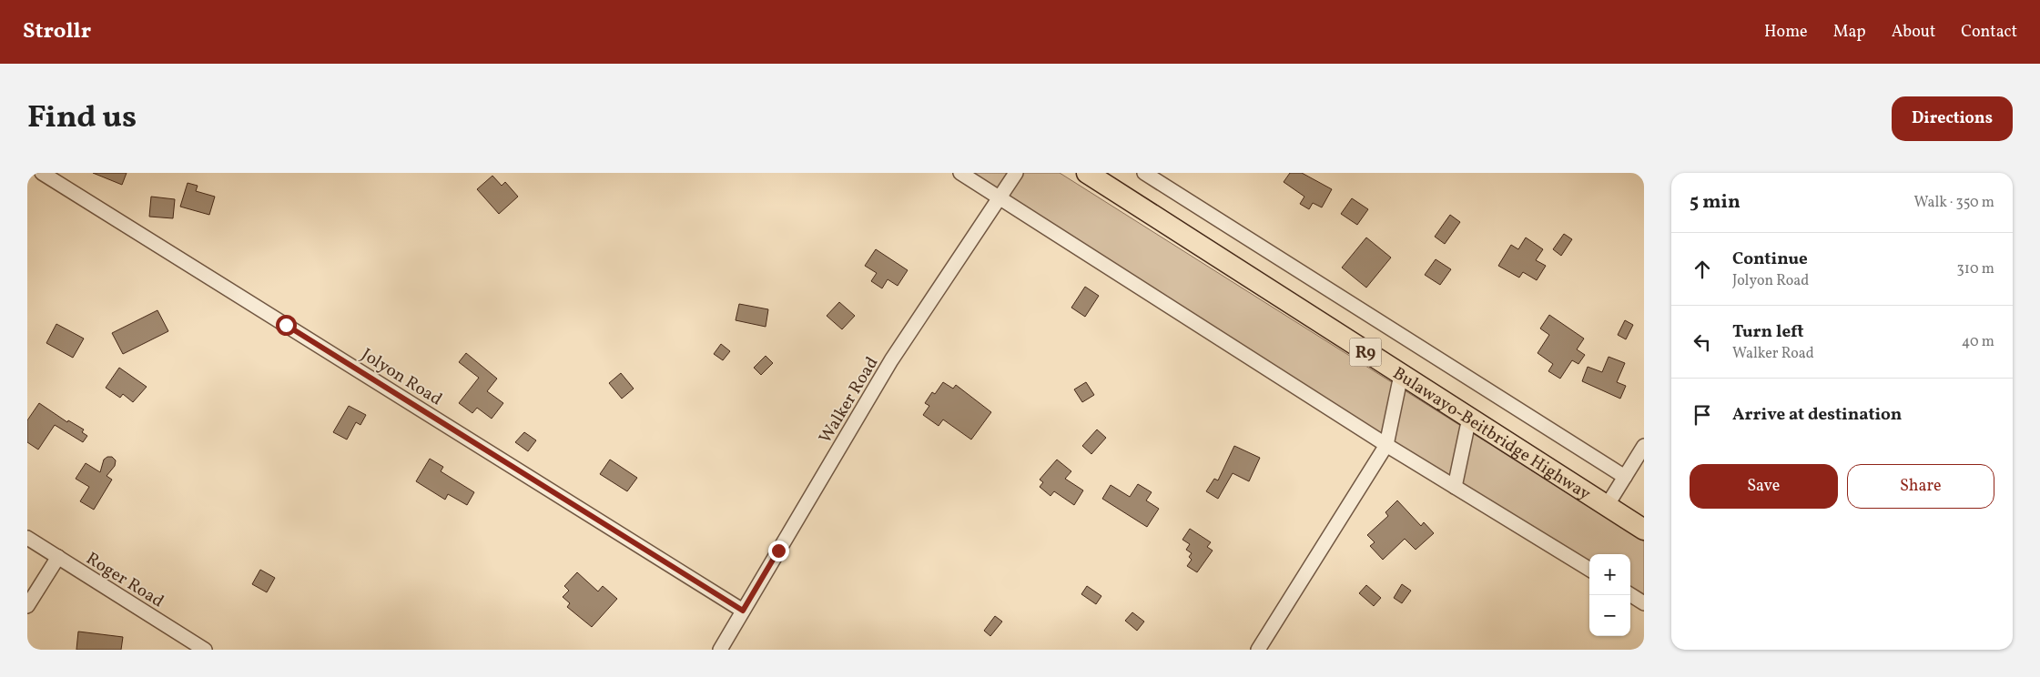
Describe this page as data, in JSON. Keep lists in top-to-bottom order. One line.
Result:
{"streets":{"highway":["R9","Bulawayo-Beitbridge Highway"],"street":["Jolyon Road","Walker Road","Roger Road"]},"crossings":[["Jolyon Road","Walker Road"]],"page":{"header":"Strollr","nav":["Home","Map","About","Contact"],"title":"Find us","buttons":["Directions",["Save","Share"]],"heading":["5 min","Walk · 350 m"],"list":[["Continue","Jolyon Road","310 m"],["Turn left","Walker Road","40 m"],"Arrive at destination"],"map_buttons":["+","−"]}}
